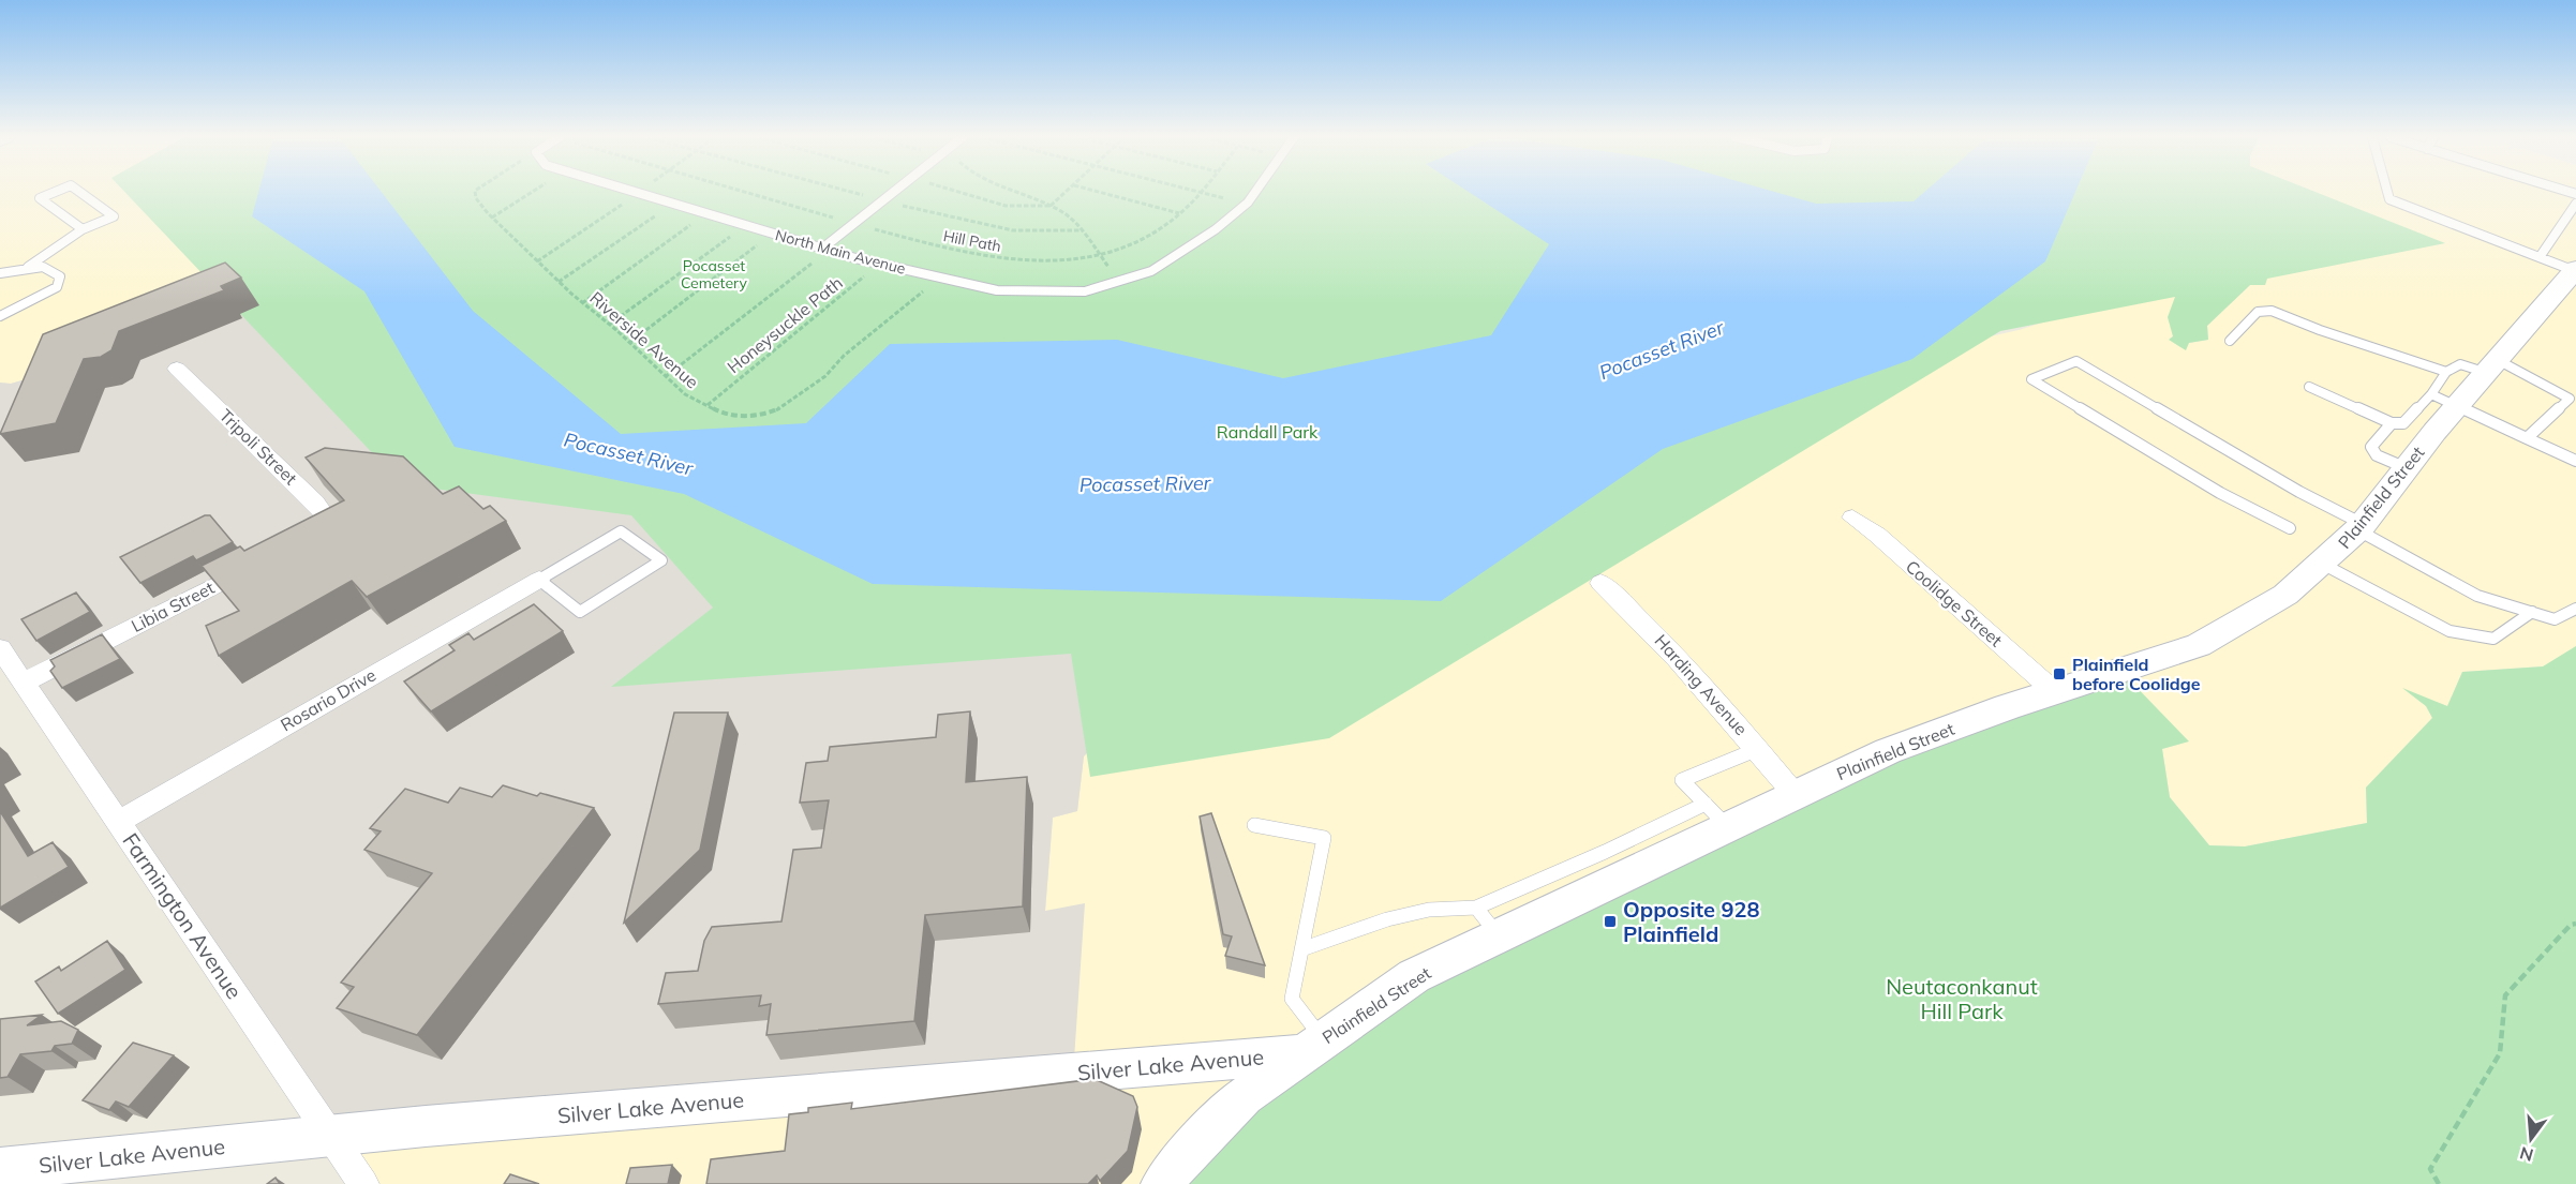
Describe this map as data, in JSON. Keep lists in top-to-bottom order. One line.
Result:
{"streets":{"main road":["Plainfield Street","Silver Lake Avenue"],"street":["Tripoli Street","Coolidge Street","Libia Street","Harding Avenue","Rosario Drive","Farmington Avenue"],"lane":["North Main Avenue"],"path":["Hill Path","Honeysuckle Path","Riverside Avenue"]},"crossings":[["North Main Avenue","Honeysuckle Path"],["North Main Avenue","Riverside Avenue"],["Honeysuckle Path","Riverside Avenue"],["Plainfield Street","Coolidge Street"],["Plainfield Street","Harding Avenue"],["Plainfield Street","Silver Lake Avenue"],["Libia Street","Farmington Avenue"],["Rosario Drive","Farmington Avenue"],["Farmington Avenue","Silver Lake Avenue"]],"water":["Pocasset River"],"parks":["Pocasset Cemetery","Randall Park","Neutaconkanut Hill Park"],"places":{"transit":["Plainfield before Coolidge","Opposite 928 Plainfield"]},"north":"bottom"}
